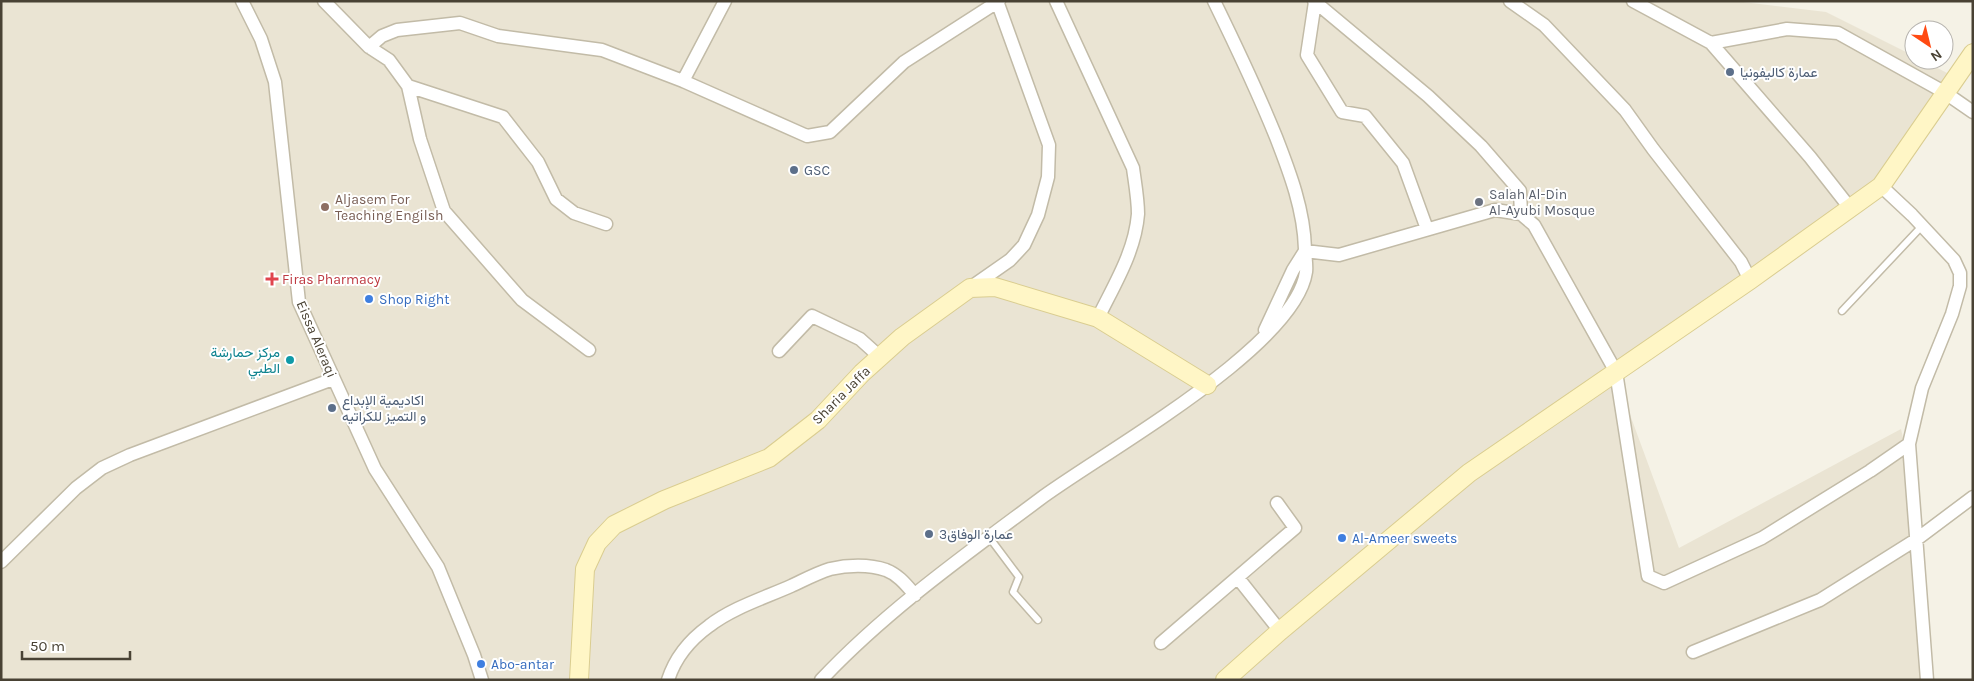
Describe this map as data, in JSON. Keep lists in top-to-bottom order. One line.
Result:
{"streets":{"main road":["Sharia Jaffa"],"street":["Eissa Aleraqi"]},"places":{"other":["عمارة كاليفونيا","GSC","Salah Al-Din Al-Ayubi Mosque","Aljasem For Teaching Engilsh","Shop Right","مركز حمارشة الطبي","اكاديمية الإبداع و التميز للكراتيه","عمارة الوفاق3","Al-Ameer sweets","Abo-antar"],"health":["Firas Pharmacy"]},"scale_bar":"50 m","north":"bottom right"}
